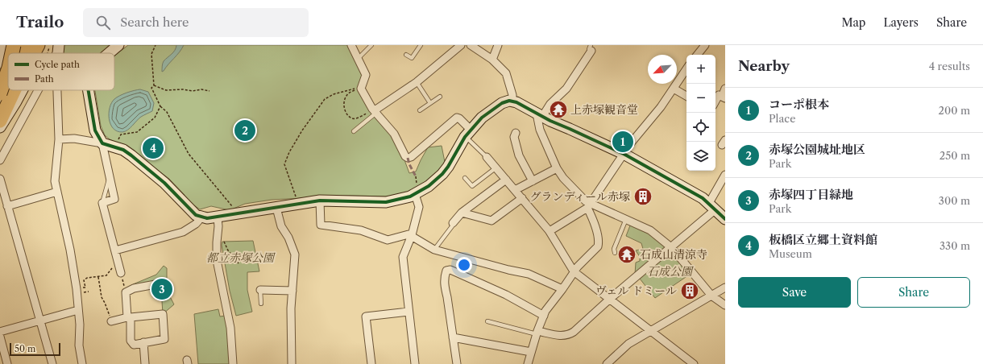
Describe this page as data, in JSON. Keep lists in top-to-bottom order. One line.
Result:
{"parks":["都立赤塚公園","石成公園"],"places":{"temple":["上赤塚観音堂","石成山清涼寺"],"building":["グランディール赤塚","ヴェル ドミール"]},"legend":["Cycle path","Path"],"scale_bar":"50 m","north":"bottom left","page":{"header":"Trailo","search":"Search here","nav":["Map","Layers","Share"],"heading":["Nearby","4 results"],"map_buttons":["+","−"],"list":[{"mark":"1","name":"コーポ根本","note":"Place","value":"200 m"},{"mark":"2","name":"赤塚公園城址地区","note":"Park","value":"250 m"},{"mark":"3","name":"赤塚四丁目緑地","note":"Park","value":"300 m"},{"mark":"4","name":"板橋区立郷土資料館","note":"Museum","value":"330 m"}],"pins":["2","1","4","3"],"buttons":["Save","Share"],"scale":"50 m"}}
